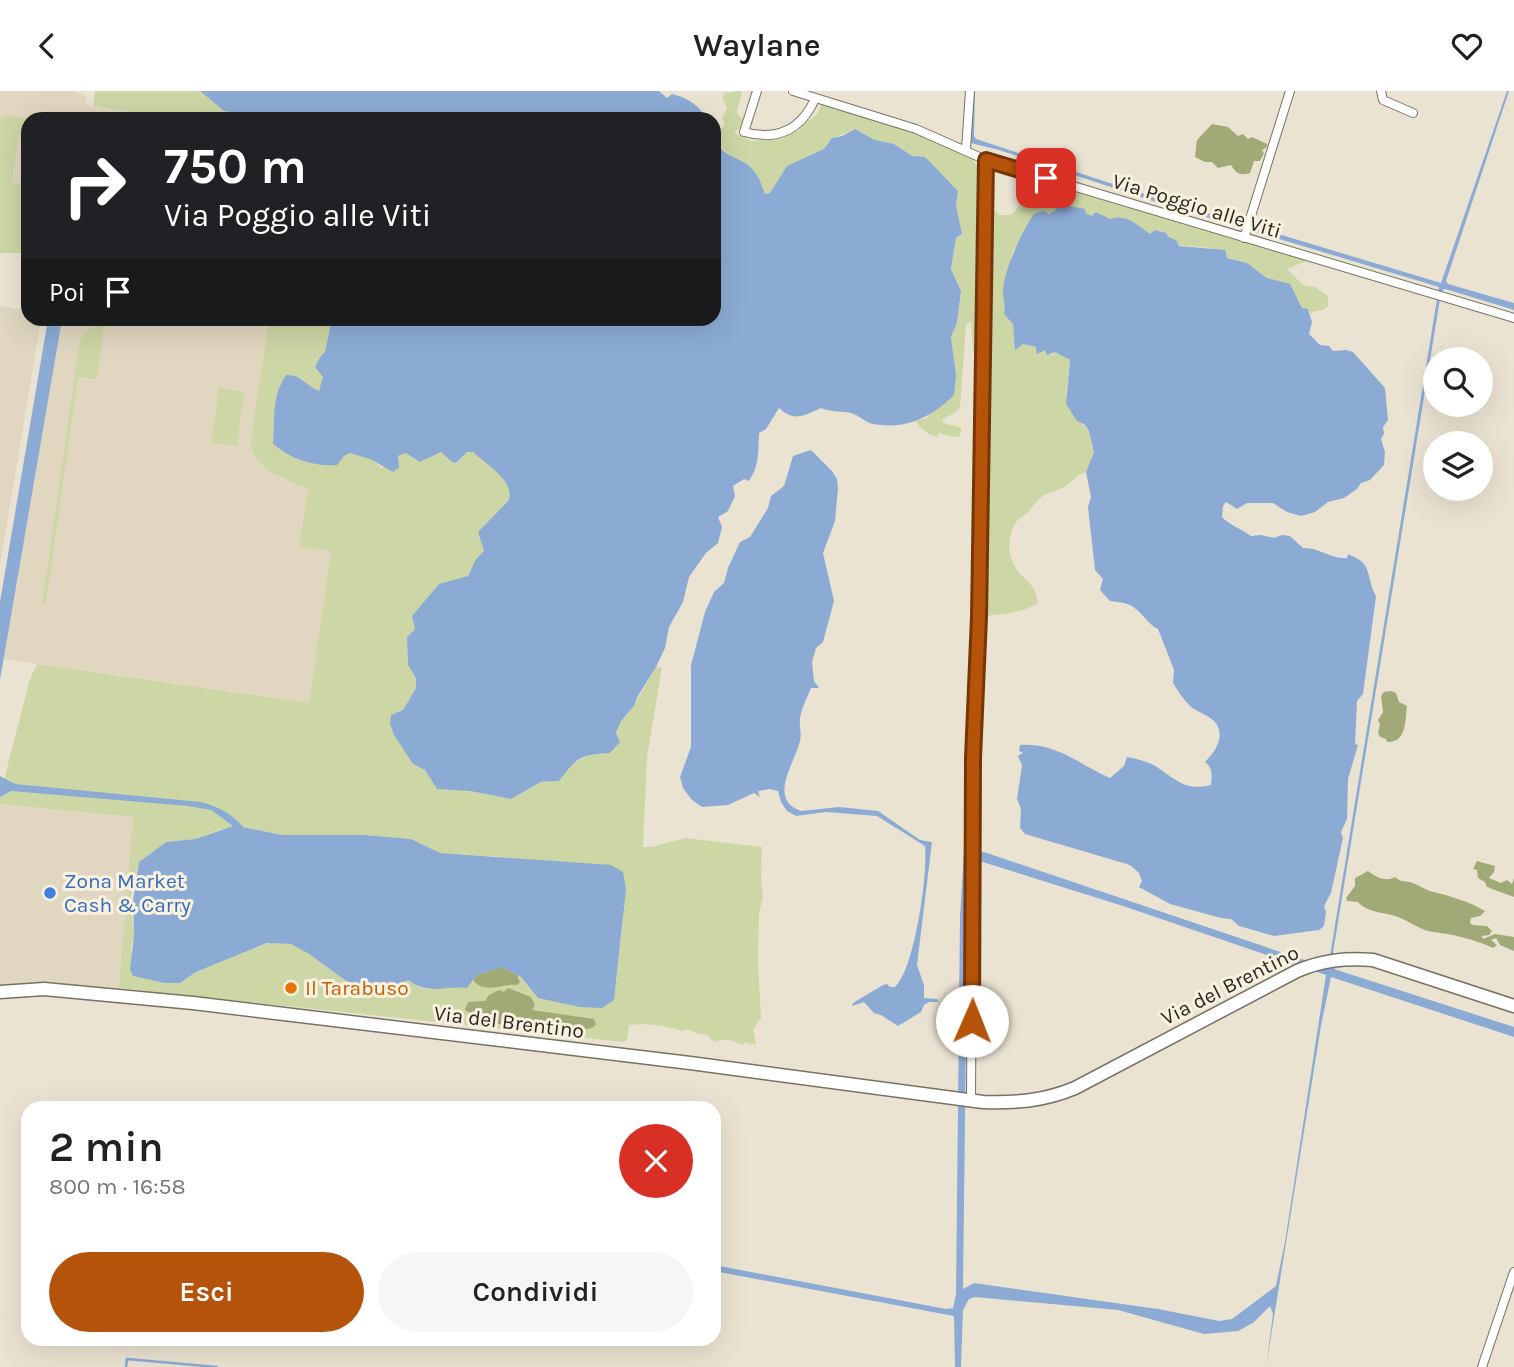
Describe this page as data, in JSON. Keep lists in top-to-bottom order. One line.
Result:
{"streets":{"street":["Via Poggio alle Viti","Via del Brentino"]},"places":["Zona Market Cash & Carry","Il Tarabuso"],"page":{"header":"Waylane","turn":["750 m","Via Poggio alle Viti"],"then":"Poi","heading":["2 min","800 m · 16:58"],"buttons":["Esci","Condividi"]}}
